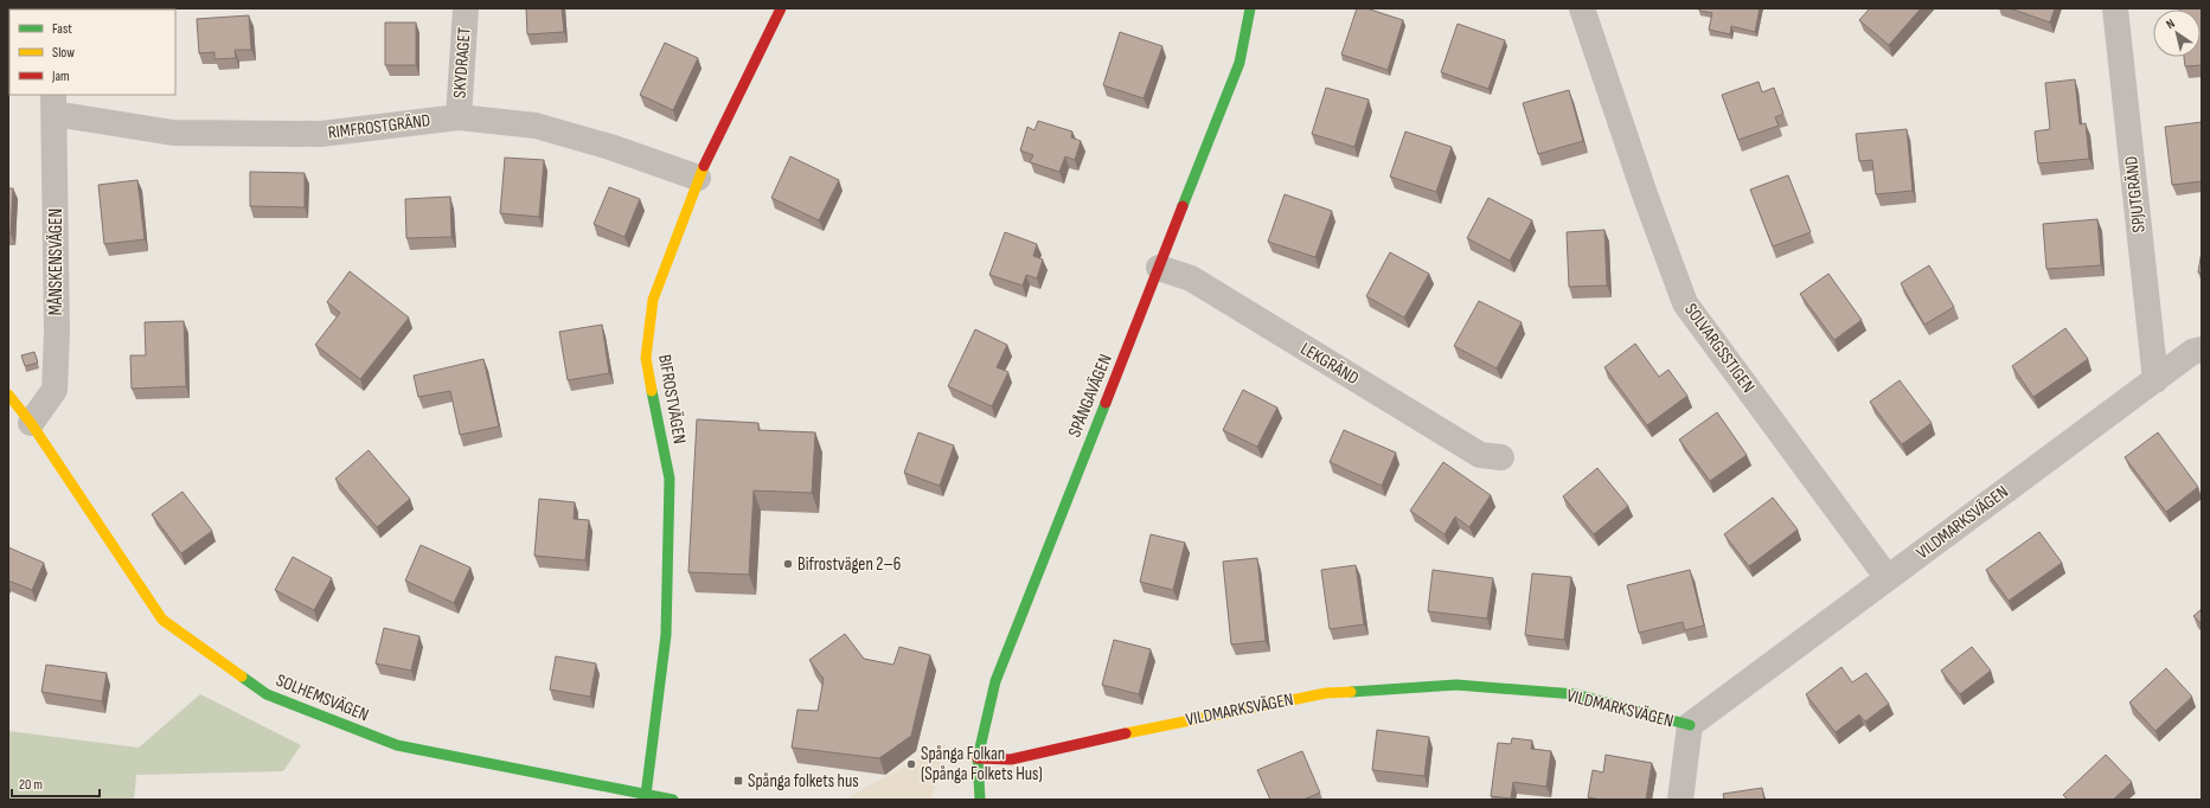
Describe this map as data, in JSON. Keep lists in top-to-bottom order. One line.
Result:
{"streets":{"street":["SKYDRAGET","RIMFROSTGRÄND","SPJUTGRÄND","MÅNSKENSVÄGEN","SOLVARGSSTIGEN","LEKGRÄND","SPÅNGAVÄGEN","BIFROSTVÄGEN","VILDMARKSVÄGEN","SOLHEMSVÄGEN"]},"crossings":[["SKYDRAGET","RIMFROSTGRÄND"],["RIMFROSTGRÄND","MÅNSKENSVÄGEN"],["RIMFROSTGRÄND","BIFROSTVÄGEN"],["SPJUTGRÄND","VILDMARKSVÄGEN"],["MÅNSKENSVÄGEN","SOLHEMSVÄGEN"],["SOLVARGSSTIGEN","VILDMARKSVÄGEN"],["LEKGRÄND","SPÅNGAVÄGEN"],["SPÅNGAVÄGEN","VILDMARKSVÄGEN"],["BIFROSTVÄGEN","SOLHEMSVÄGEN"]],"places":{"other":["Bifrostvägen 2–6","Spånga Folkan (Spånga Folkets Hus)"],"transit":["Spånga folkets hus"]},"legend":["Fast","Slow","Jam"],"scale_bar":"20 m","north":"top left"}
